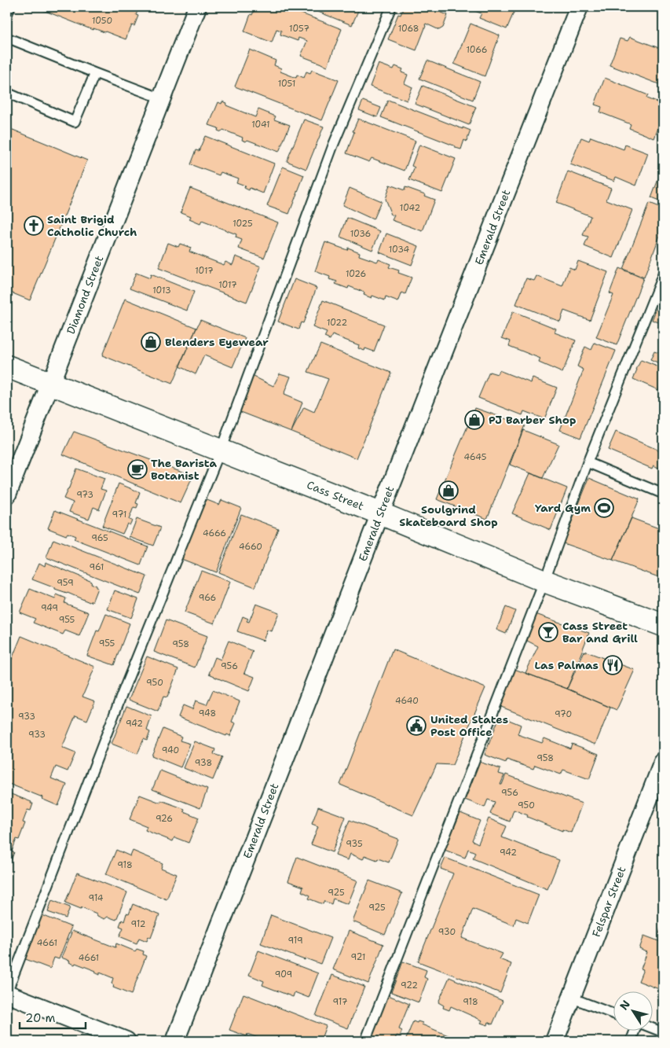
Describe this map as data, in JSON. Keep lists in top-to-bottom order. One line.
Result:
{"streets":{"street":["Emerald Street","Diamond Street","Cass Street","Felspar Street"]},"crossings":[["Emerald Street","Cass Street"],["Diamond Street","Cass Street"]],"places":{"church":["Saint Brigid Catholic Church"],"shop":["Blenders Eyewear","PJ Barber Shop","Soulgrind Skateboard Shop"],"cafe":["The Barista Botanist"],"sports":["Yard Gym"],"bar":["Cass Street Bar and Grill"],"restaurant":["Las Palmas"],"public building":["United States Post Office"]},"house_numbers":["1050","1057","1068","1066","1051","1041","1042","1025","1036","1034","1017","1026","1017","1013","1022","4645","973","971","4666","965","4660","961","959","966","949","955","955","958","956","950","4640","948","970","933","942","933","940","958","938","956","950","926","935","942","918","925","914","925","912","930","919","4661","921","4661","909","922","917","918"],"scale_bar":"20 m","north":"top left"}
